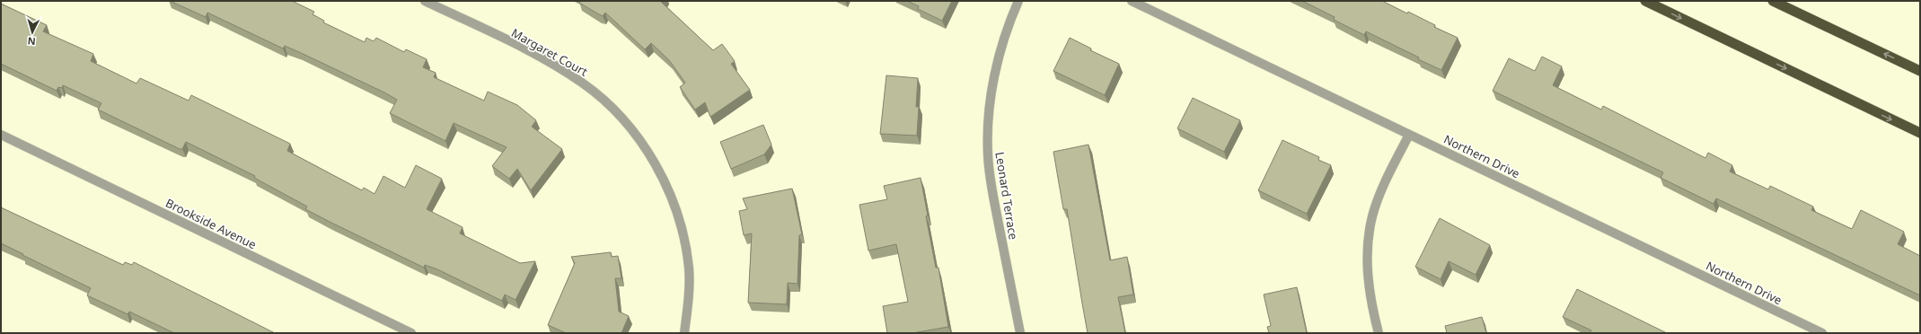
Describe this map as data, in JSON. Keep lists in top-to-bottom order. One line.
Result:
{"streets":{"street":["Margaret Court","Northern Drive","Leonard Terrace","Brookside Avenue"]},"north":"bottom"}
